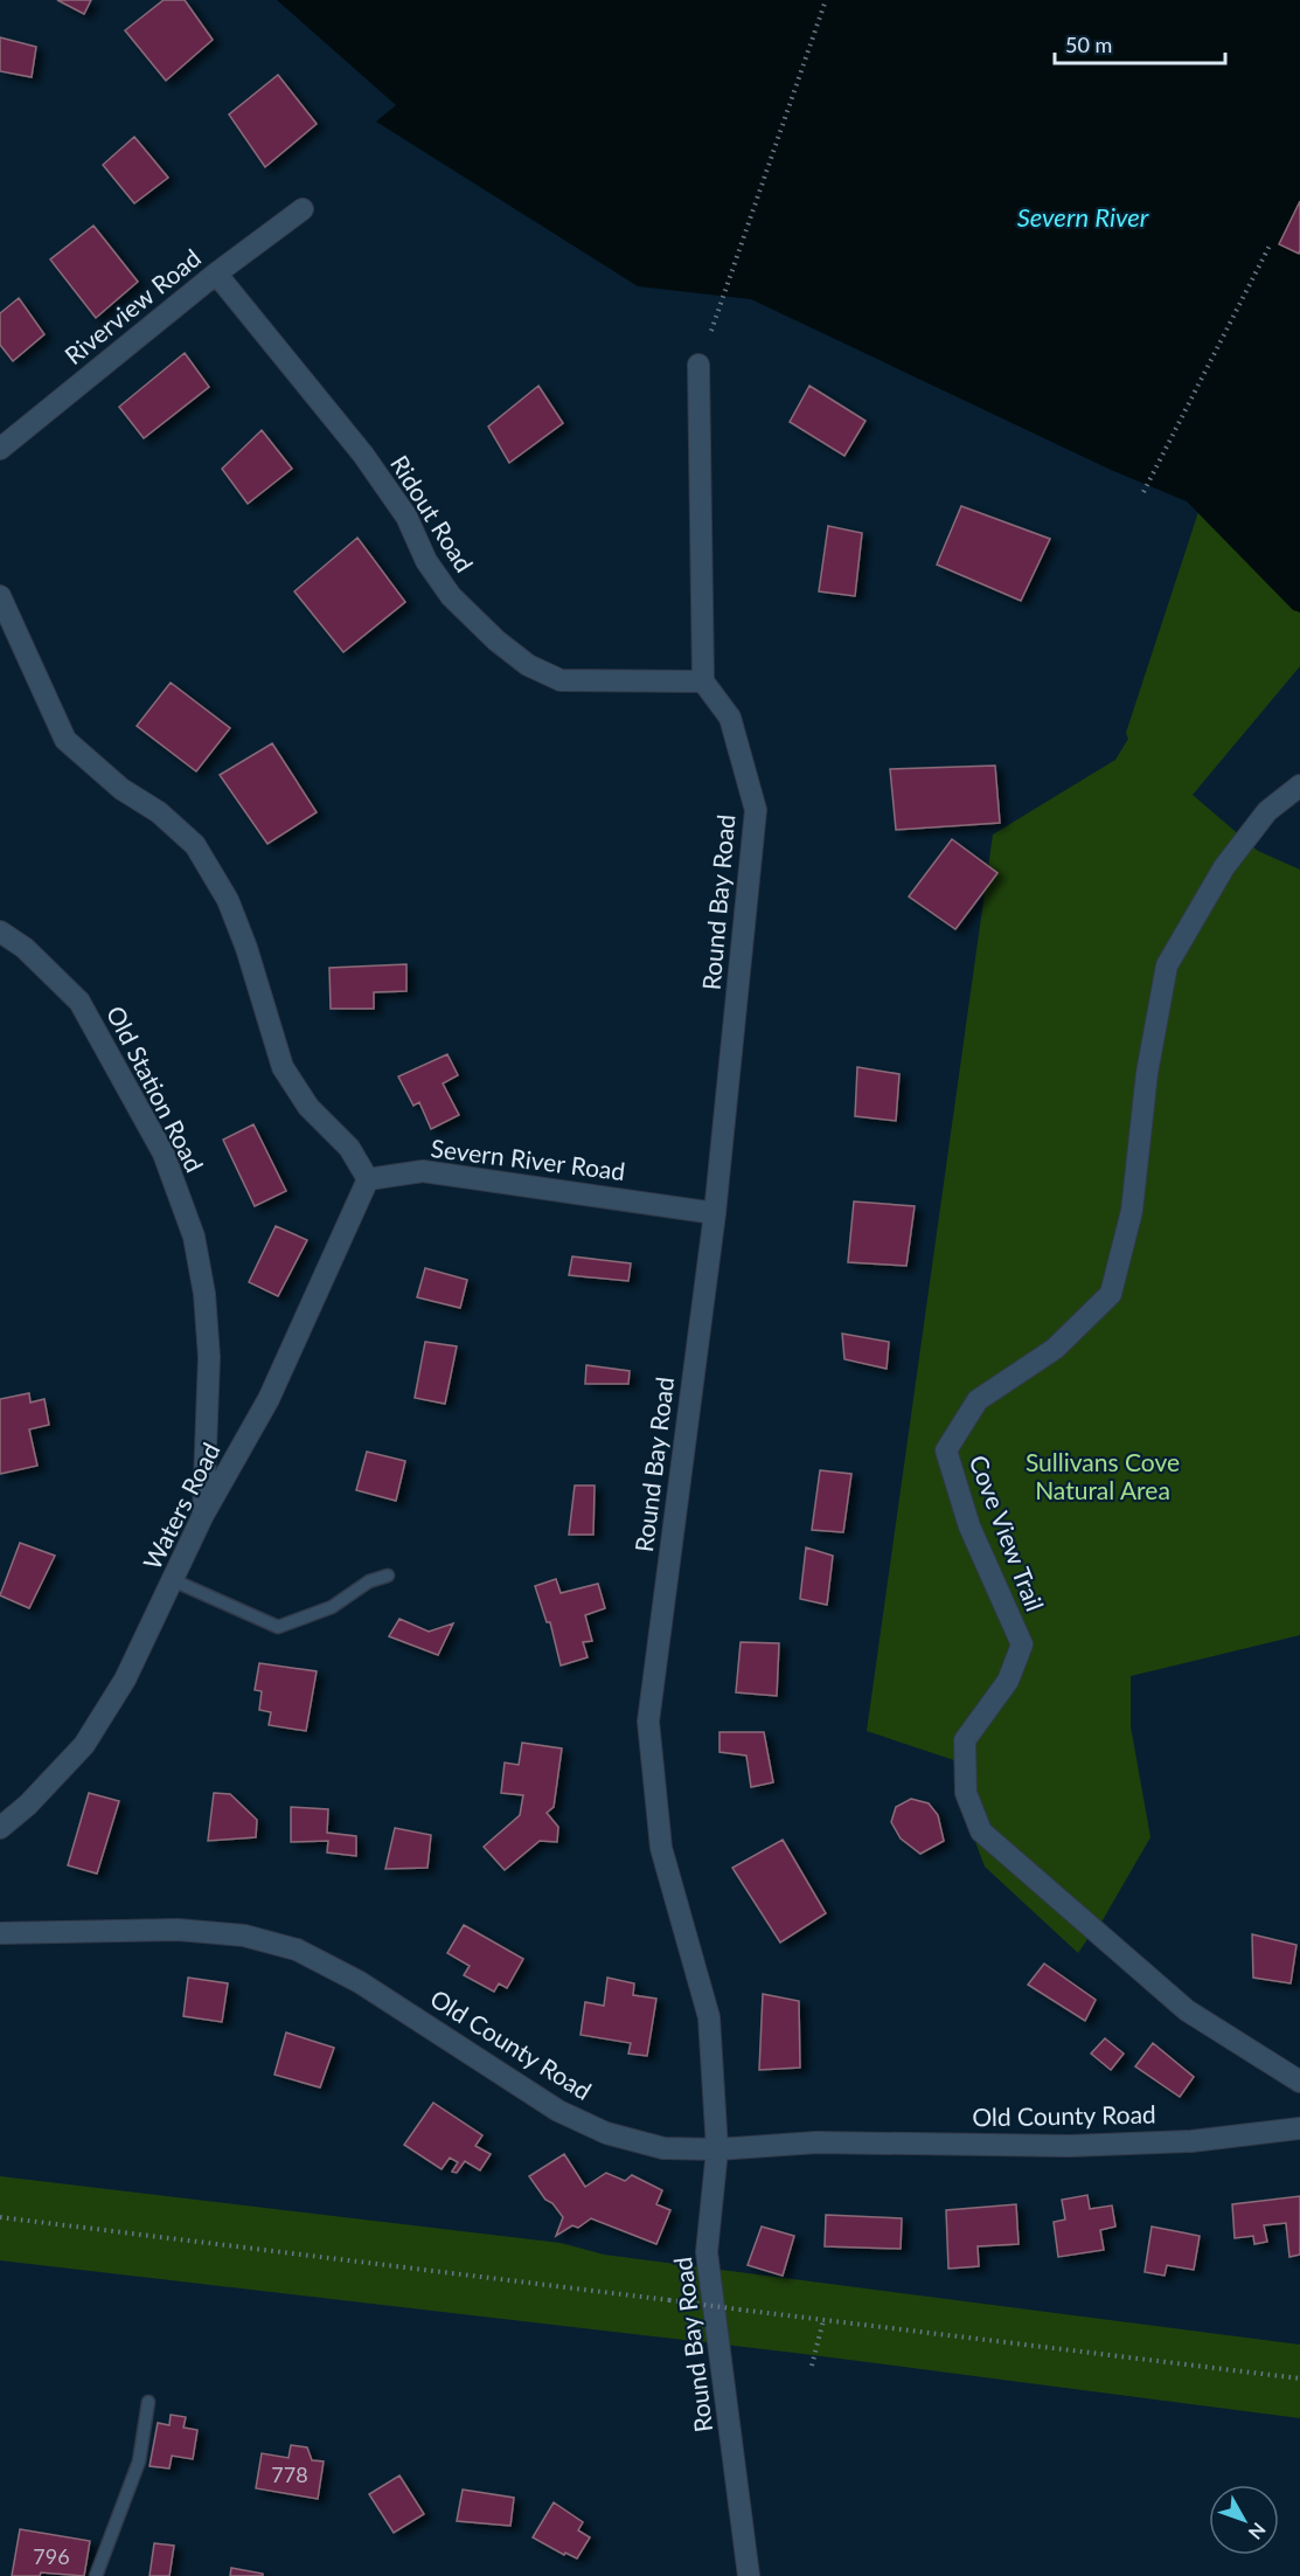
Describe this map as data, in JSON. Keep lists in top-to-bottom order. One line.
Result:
{"streets":{"street":["Riverview Road","Ridout Road","Round Bay Road","Old Station Road","Severn River Road","Waters Road","Cove View Trail","Old County Road"]},"crossings":[["Riverview Road","Ridout Road"],["Ridout Road","Round Bay Road"],["Round Bay Road","Severn River Road"],["Round Bay Road","Old County Road"],["Old Station Road","Waters Road"],["Severn River Road","Waters Road"]],"water":["Severn River"],"parks":["Sullivans Cove Natural Area"],"house_numbers":["778","796"],"scale_bar":"50 m","north":"bottom right"}
